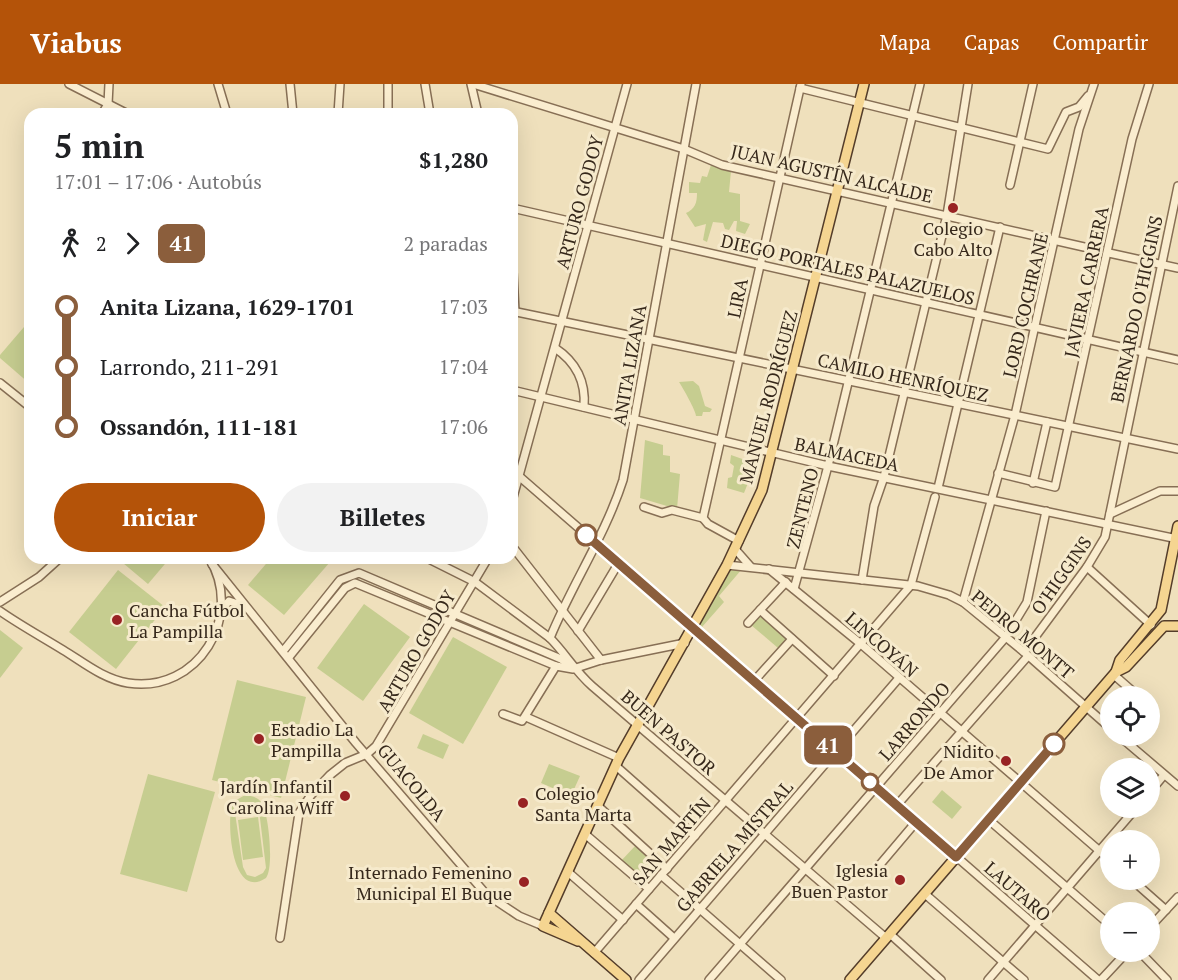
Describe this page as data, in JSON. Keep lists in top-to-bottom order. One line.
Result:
{"streets":{"main road":["MANUEL RODRÍGUEZ","GUACOLDA"],"street":["JUAN AGUSTÍN ALCALDE","ARTURO GODOY","DIEGO PORTALES PALAZUELOS","JAVIERA CARRERA","LIRA","LORD COCHRANE","BERNARDO O'HIGGINS","ANITA LIZANA","CAMILO HENRÍQUEZ","BALMACEDA","ZENTENO","O'HIGGINS","PEDRO MONTT","LINCOYÁN","LARRONDO","BUEN PASTOR","SAN MARTÍN","GABRIELA MISTRAL","LAUTARO"]},"crossings":[["JUAN AGUSTÍN ALCALDE","ARTURO GODOY"],["JUAN AGUSTÍN ALCALDE","LIRA"],["JUAN AGUSTÍN ALCALDE","LORD COCHRANE"],["JUAN AGUSTÍN ALCALDE","ANITA LIZANA"],["JUAN AGUSTÍN ALCALDE","MANUEL RODRÍGUEZ"],["JUAN AGUSTÍN ALCALDE","ZENTENO"],["ARTURO GODOY","DIEGO PORTALES PALAZUELOS"],["ARTURO GODOY","CAMILO HENRÍQUEZ"],["ARTURO GODOY","BALMACEDA"],["ARTURO GODOY","BUEN PASTOR"],["ARTURO GODOY","GUACOLDA"],["ARTURO GODOY","LAUTARO"],["DIEGO PORTALES PALAZUELOS","JAVIERA CARRERA"],["DIEGO PORTALES PALAZUELOS","LIRA"],["DIEGO PORTALES PALAZUELOS","LORD COCHRANE"],["DIEGO PORTALES PALAZUELOS","BERNARDO O'HIGGINS"],["DIEGO PORTALES PALAZUELOS","ANITA LIZANA"],["DIEGO PORTALES PALAZUELOS","MANUEL RODRÍGUEZ"],["DIEGO PORTALES PALAZUELOS","ZENTENO"],["JAVIERA CARRERA","CAMILO HENRÍQUEZ"],["LIRA","CAMILO HENRÍQUEZ"],["LIRA","BALMACEDA"],["LORD COCHRANE","CAMILO HENRÍQUEZ"],["LORD COCHRANE","BALMACEDA"],["LORD COCHRANE","PEDRO MONTT"],["BERNARDO O'HIGGINS","CAMILO HENRÍQUEZ"],["BERNARDO O'HIGGINS","O'HIGGINS"],["ANITA LIZANA","CAMILO HENRÍQUEZ"],["ANITA LIZANA","BALMACEDA"],["ANITA LIZANA","BUEN PASTOR"],["ANITA LIZANA","LAUTARO"],["CAMILO HENRÍQUEZ","MANUEL RODRÍGUEZ"],["CAMILO HENRÍQUEZ","ZENTENO"],["CAMILO HENRÍQUEZ","O'HIGGINS"],["MANUEL RODRÍGUEZ","BALMACEDA"],["MANUEL RODRÍGUEZ","PEDRO MONTT"],["MANUEL RODRÍGUEZ","BUEN PASTOR"],["MANUEL RODRÍGUEZ","GUACOLDA"],["MANUEL RODRÍGUEZ","LAUTARO"],["BALMACEDA","ZENTENO"],["BALMACEDA","O'HIGGINS"],["BALMACEDA","LARRONDO"],["ZENTENO","PEDRO MONTT"],["ZENTENO","LINCOYÁN"],["O'HIGGINS","PEDRO MONTT"],["O'HIGGINS","LINCOYÁN"],["O'HIGGINS","LAUTARO"],["PEDRO MONTT","LINCOYÁN"],["PEDRO MONTT","LARRONDO"],["PEDRO MONTT","SAN MARTÍN"],["LINCOYÁN","LARRONDO"],["LINCOYÁN","SAN MARTÍN"],["LINCOYÁN","GABRIELA MISTRAL"],["LARRONDO","BUEN PASTOR"],["LARRONDO","LAUTARO"],["BUEN PASTOR","SAN MARTÍN"],["BUEN PASTOR","GABRIELA MISTRAL"],["GUACOLDA","SAN MARTÍN"],["SAN MARTÍN","LAUTARO"],["GABRIELA MISTRAL","LAUTARO"]],"places":["Colegio Cabo Alto","Cancha Fútbol La Pampilla","Estadio La Pampilla","Nidito De Amor","Jardín Infantil Carolina Wiff","Colegio Santa Marta","Iglesia Buen Pastor","Internado Femenino Municipal El Buque"],"lines":["bus line 41"],"page":{"header":"Viabus","nav":["Mapa","Capas","Compartir"],"on_map":"41","heading":["5 min","17:01 – 17:06 · Autobús","$1,280"],"legs":["2","41","2 paradas"],"list":[{"name":"Anita Lizana, 1629-1701","value":"17:03"},{"name":"Larrondo, 211-291","value":"17:04"},{"name":"Ossandón, 111-181","value":"17:06"}],"buttons":["Iniciar","Billetes"],"map_buttons":["+","−"]}}
